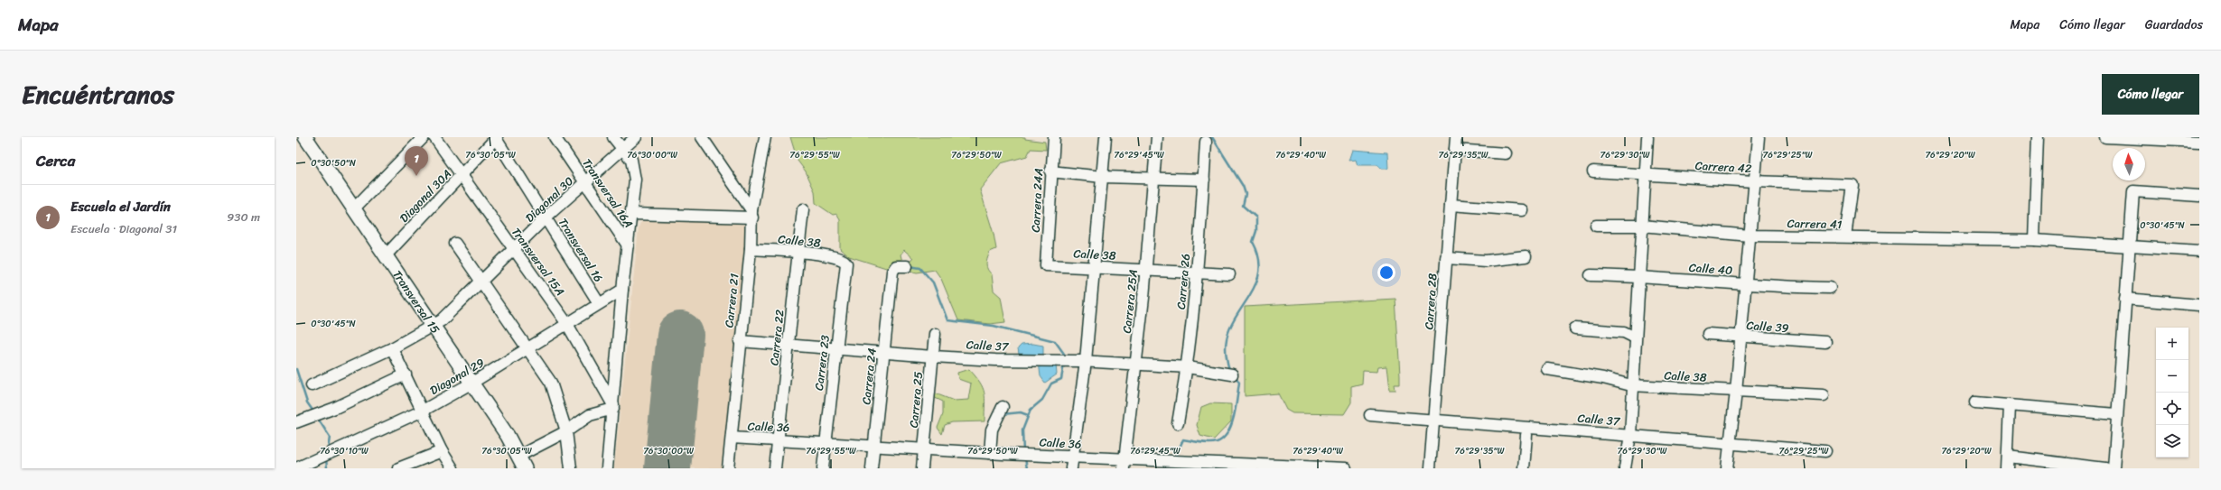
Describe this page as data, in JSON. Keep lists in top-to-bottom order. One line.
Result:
{"streets":{"main road":["Transversal 15"],"street":["Carrera 42","Transversal 16A","Diagonal 30A","Diagonal 30","Carrera 24A","Carrera 41","Calle 38","Transversal 16","Transversal 15A","Calle 40","Carrera 26","Carrera 21","Carrera 25A","Carrera 28","Calle 39","Carrera 22","Calle 37","Carrera 23","Diagonal 29","Carrera 24","Carrera 25","Calle 36"]},"crossings":[["Carrera 42","Carrera 41"],["Transversal 16A","Diagonal 30"],["Diagonal 30A","Transversal 16"],["Diagonal 30A","Transversal 15A"],["Diagonal 30A","Transversal 15"],["Diagonal 30","Transversal 16"],["Diagonal 30","Transversal 15A"],["Diagonal 30","Transversal 15"],["Carrera 24A","Calle 38"],["Calle 38","Carrera 26"],["Calle 38","Carrera 21"],["Calle 38","Carrera 25A"],["Calle 38","Carrera 22"],["Calle 38","Carrera 23"],["Transversal 16","Diagonal 29"],["Transversal 15A","Diagonal 29"],["Carrera 26","Calle 37"],["Carrera 21","Calle 37"],["Carrera 21","Calle 36"],["Transversal 15","Diagonal 29"],["Carrera 25A","Calle 37"],["Carrera 25A","Calle 36"],["Carrera 28","Calle 37"],["Carrera 22","Calle 37"],["Carrera 22","Calle 36"],["Calle 37","Carrera 23"],["Calle 37","Carrera 24"],["Calle 37","Carrera 25"],["Carrera 23","Calle 36"],["Carrera 24","Calle 36"],["Carrera 25","Calle 36"]],"north":"top","page":{"header":"Mapa","nav":["Mapa","Cómo llegar","Guardados"],"title":"Encuéntranos","buttons":"Cómo llegar","heading":"Cerca","pins":"1","list":[{"mark":"1","name":"Escuela el Jardín","note":"Escuela · Diagonal 31","value":"930 m"}],"map_buttons":["+","−"]},"coordinates":["76°30'05\"W","76°30'00\"W","76°29'55\"W","76°29'50\"W","76°29'45\"W","76°29'40\"W","76°29'35\"W","76°29'30\"W","76°29'25\"W","76°29'20\"W","0°30'50\"N","0°30'45\"N","76°30'10\"W"]}
